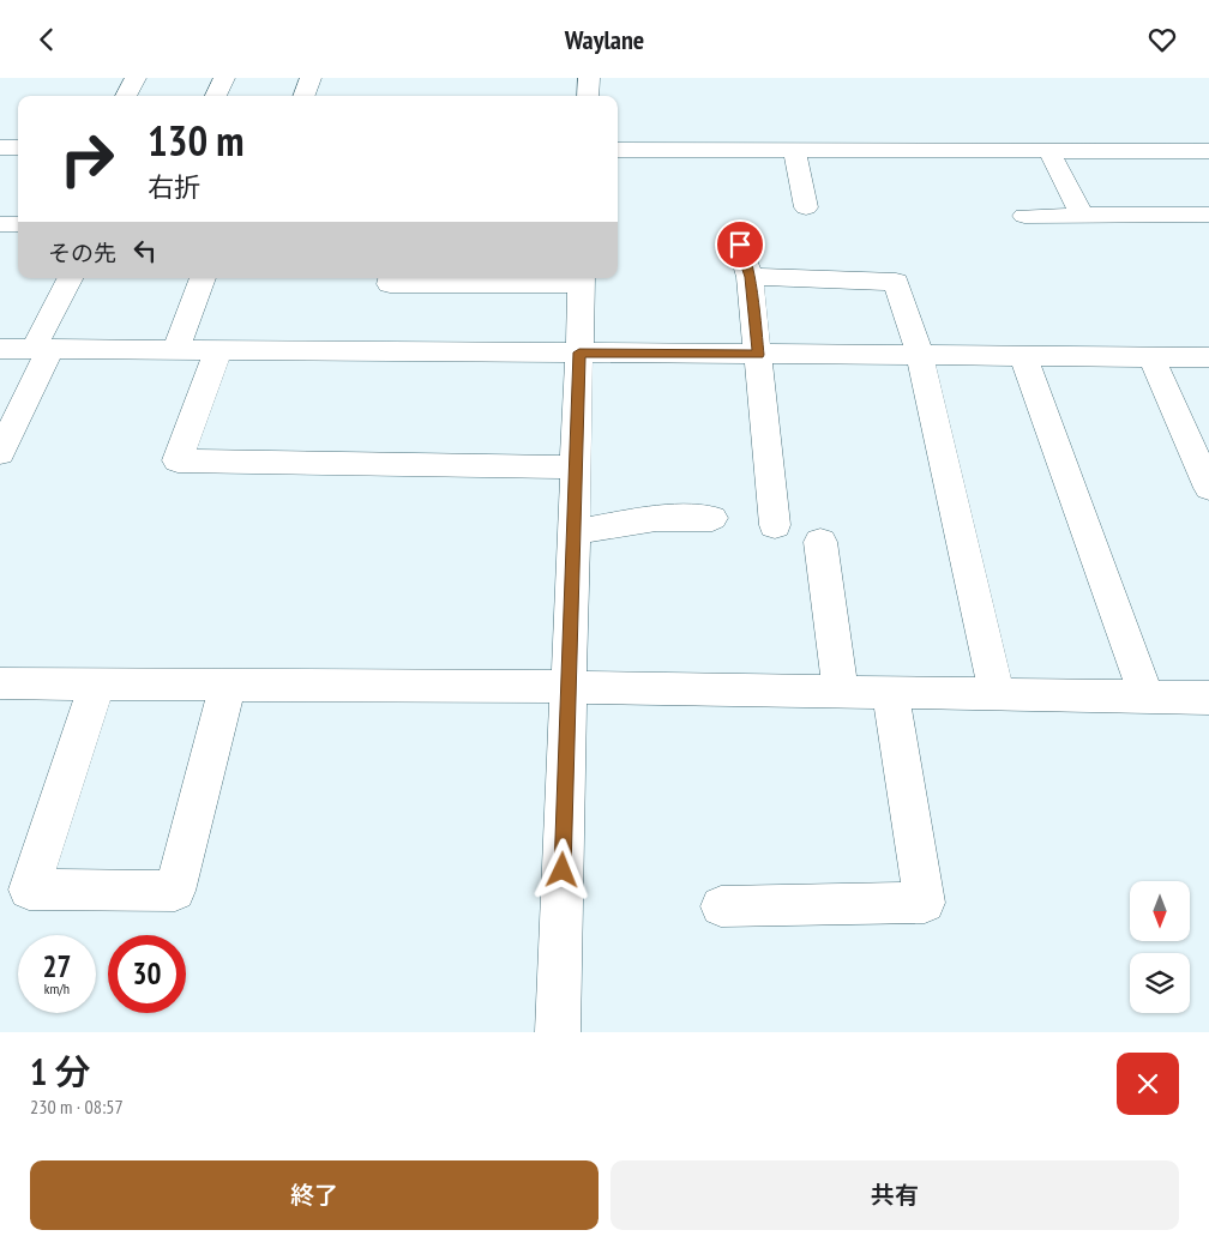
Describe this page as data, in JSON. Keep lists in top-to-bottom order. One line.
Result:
{"north":"bottom","page":{"header":"Waylane","turn":["130 m","右折"],"then":"その先","speed":"27 km/h","limit":"30","heading":["1 分","230 m · 08:57"],"buttons":["終了","共有"]}}
